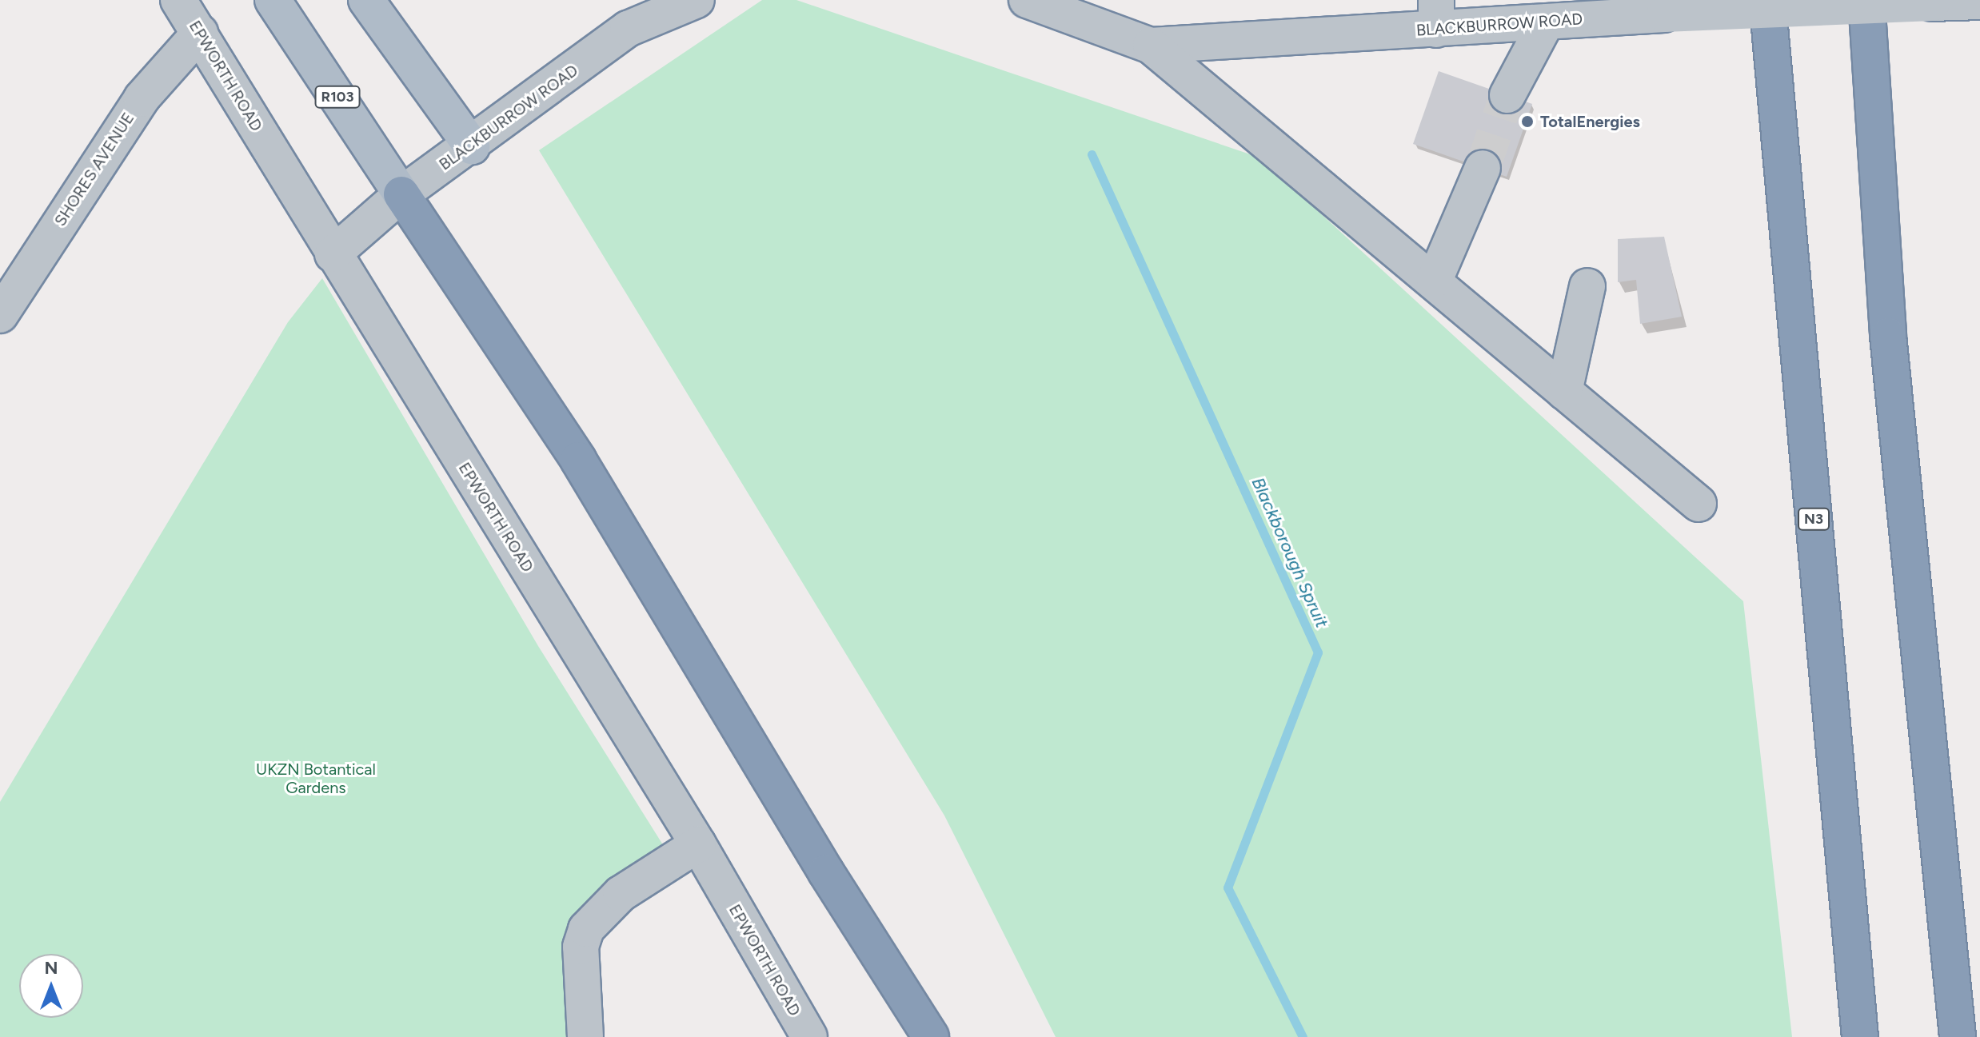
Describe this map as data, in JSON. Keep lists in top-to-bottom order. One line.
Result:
{"streets":{"highway":["N3"],"main road":["R103"],"street":["BLACKBURROW ROAD","EPWORTH ROAD","SHORES AVENUE"]},"crossings":[["BLACKBURROW ROAD","EPWORTH ROAD"],["BLACKBURROW ROAD","R103"],["EPWORTH ROAD","SHORES AVENUE"]],"water":["Blackborough Spruit"],"parks":["UKZN Botantical Gardens"],"places":["TotalEnergies"],"north":"top"}
